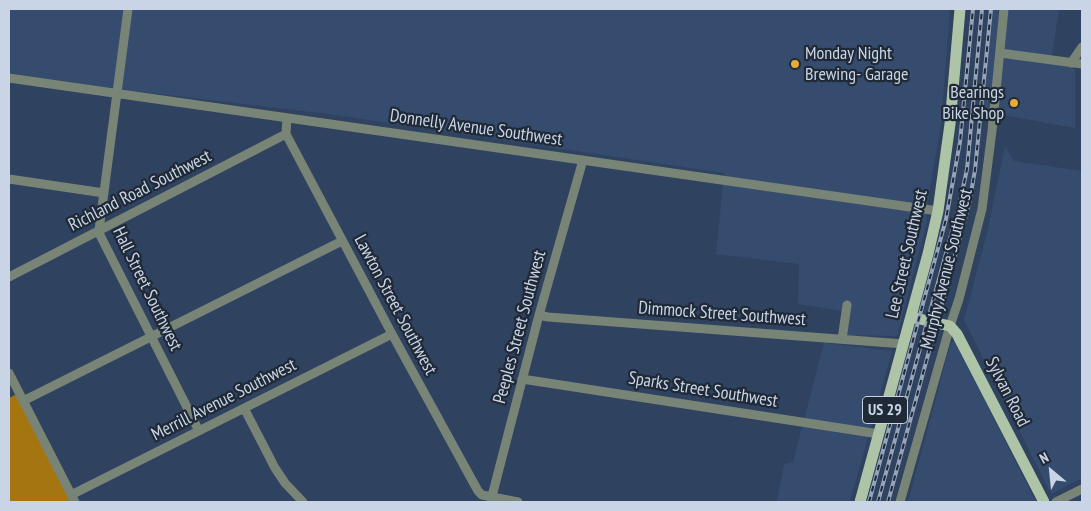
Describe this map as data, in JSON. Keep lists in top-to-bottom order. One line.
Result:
{"streets":{"main road":["Lee Street Southwest","Sylvan Road","US 29"],"street":["Donnelly Avenue Southwest","Richland Road Southwest","Murphy Avenue Southwest","Hall Street Southwest","Lawton Street Southwest","Dimmock Street Southwest","Peeples Street Southwest","Sparks Street Southwest","Merrill Avenue Southwest"]},"crossings":[["Donnelly Avenue Southwest","Lee Street Southwest"],["Donnelly Avenue Southwest","Hall Street Southwest"],["Donnelly Avenue Southwest","Lawton Street Southwest"],["Donnelly Avenue Southwest","Peeples Street Southwest"],["Richland Road Southwest","Hall Street Southwest"],["Richland Road Southwest","Lawton Street Southwest"],["Lee Street Southwest","Dimmock Street Southwest"],["Lee Street Southwest","Sparks Street Southwest"],["Murphy Avenue Southwest","Sylvan Road"],["Hall Street Southwest","Merrill Avenue Southwest"],["Lawton Street Southwest","Peeples Street Southwest"],["Lawton Street Southwest","Merrill Avenue Southwest"],["Dimmock Street Southwest","Peeples Street Southwest"],["Peeples Street Southwest","Sparks Street Southwest"]],"places":["Monday Night Brewing- Garage","Bearings Bike Shop"],"north":"top left"}
